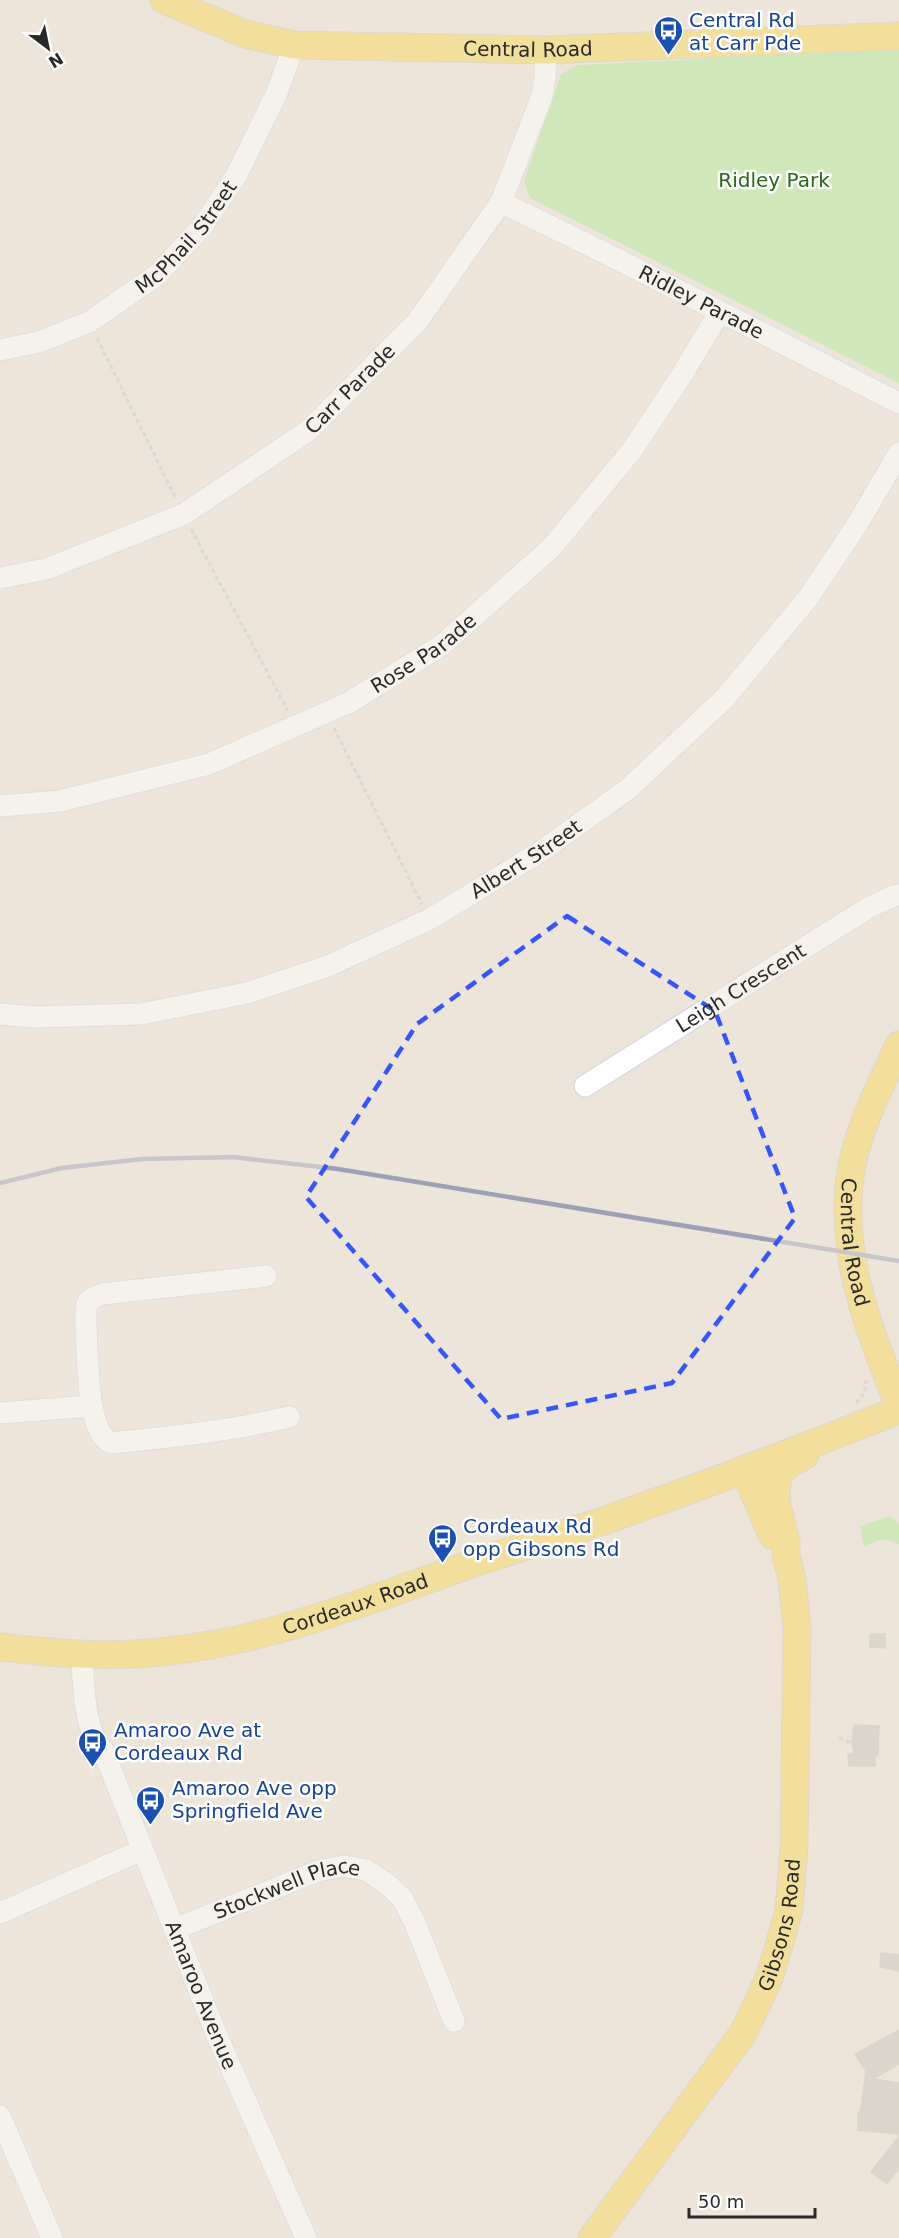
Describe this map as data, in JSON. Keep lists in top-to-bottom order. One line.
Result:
{"streets":{"main road":["Central Road","Cordeaux Road","Gibsons Road"],"street":["McPhail Street","Ridley Parade","Carr Parade","Rose Parade","Albert Street","Leigh Crescent","Stockwell Place","Amaroo Avenue"]},"crossings":[["Central Road","McPhail Street"],["Central Road","Carr Parade"],["Central Road","Cordeaux Road"],["Ridley Parade","Carr Parade"],["Ridley Parade","Rose Parade"],["Cordeaux Road","Gibsons Road"],["Cordeaux Road","Amaroo Avenue"],["Stockwell Place","Amaroo Avenue"]],"parks":["Ridley Park"],"places":{"bus stop":["Central Rd at Carr Pde","Cordeaux Rd opp Gibsons Rd","Amaroo Ave at Cordeaux Rd","Amaroo Ave opp Springfield Ave"]},"scale_bar":"50 m","north":"bottom right"}
